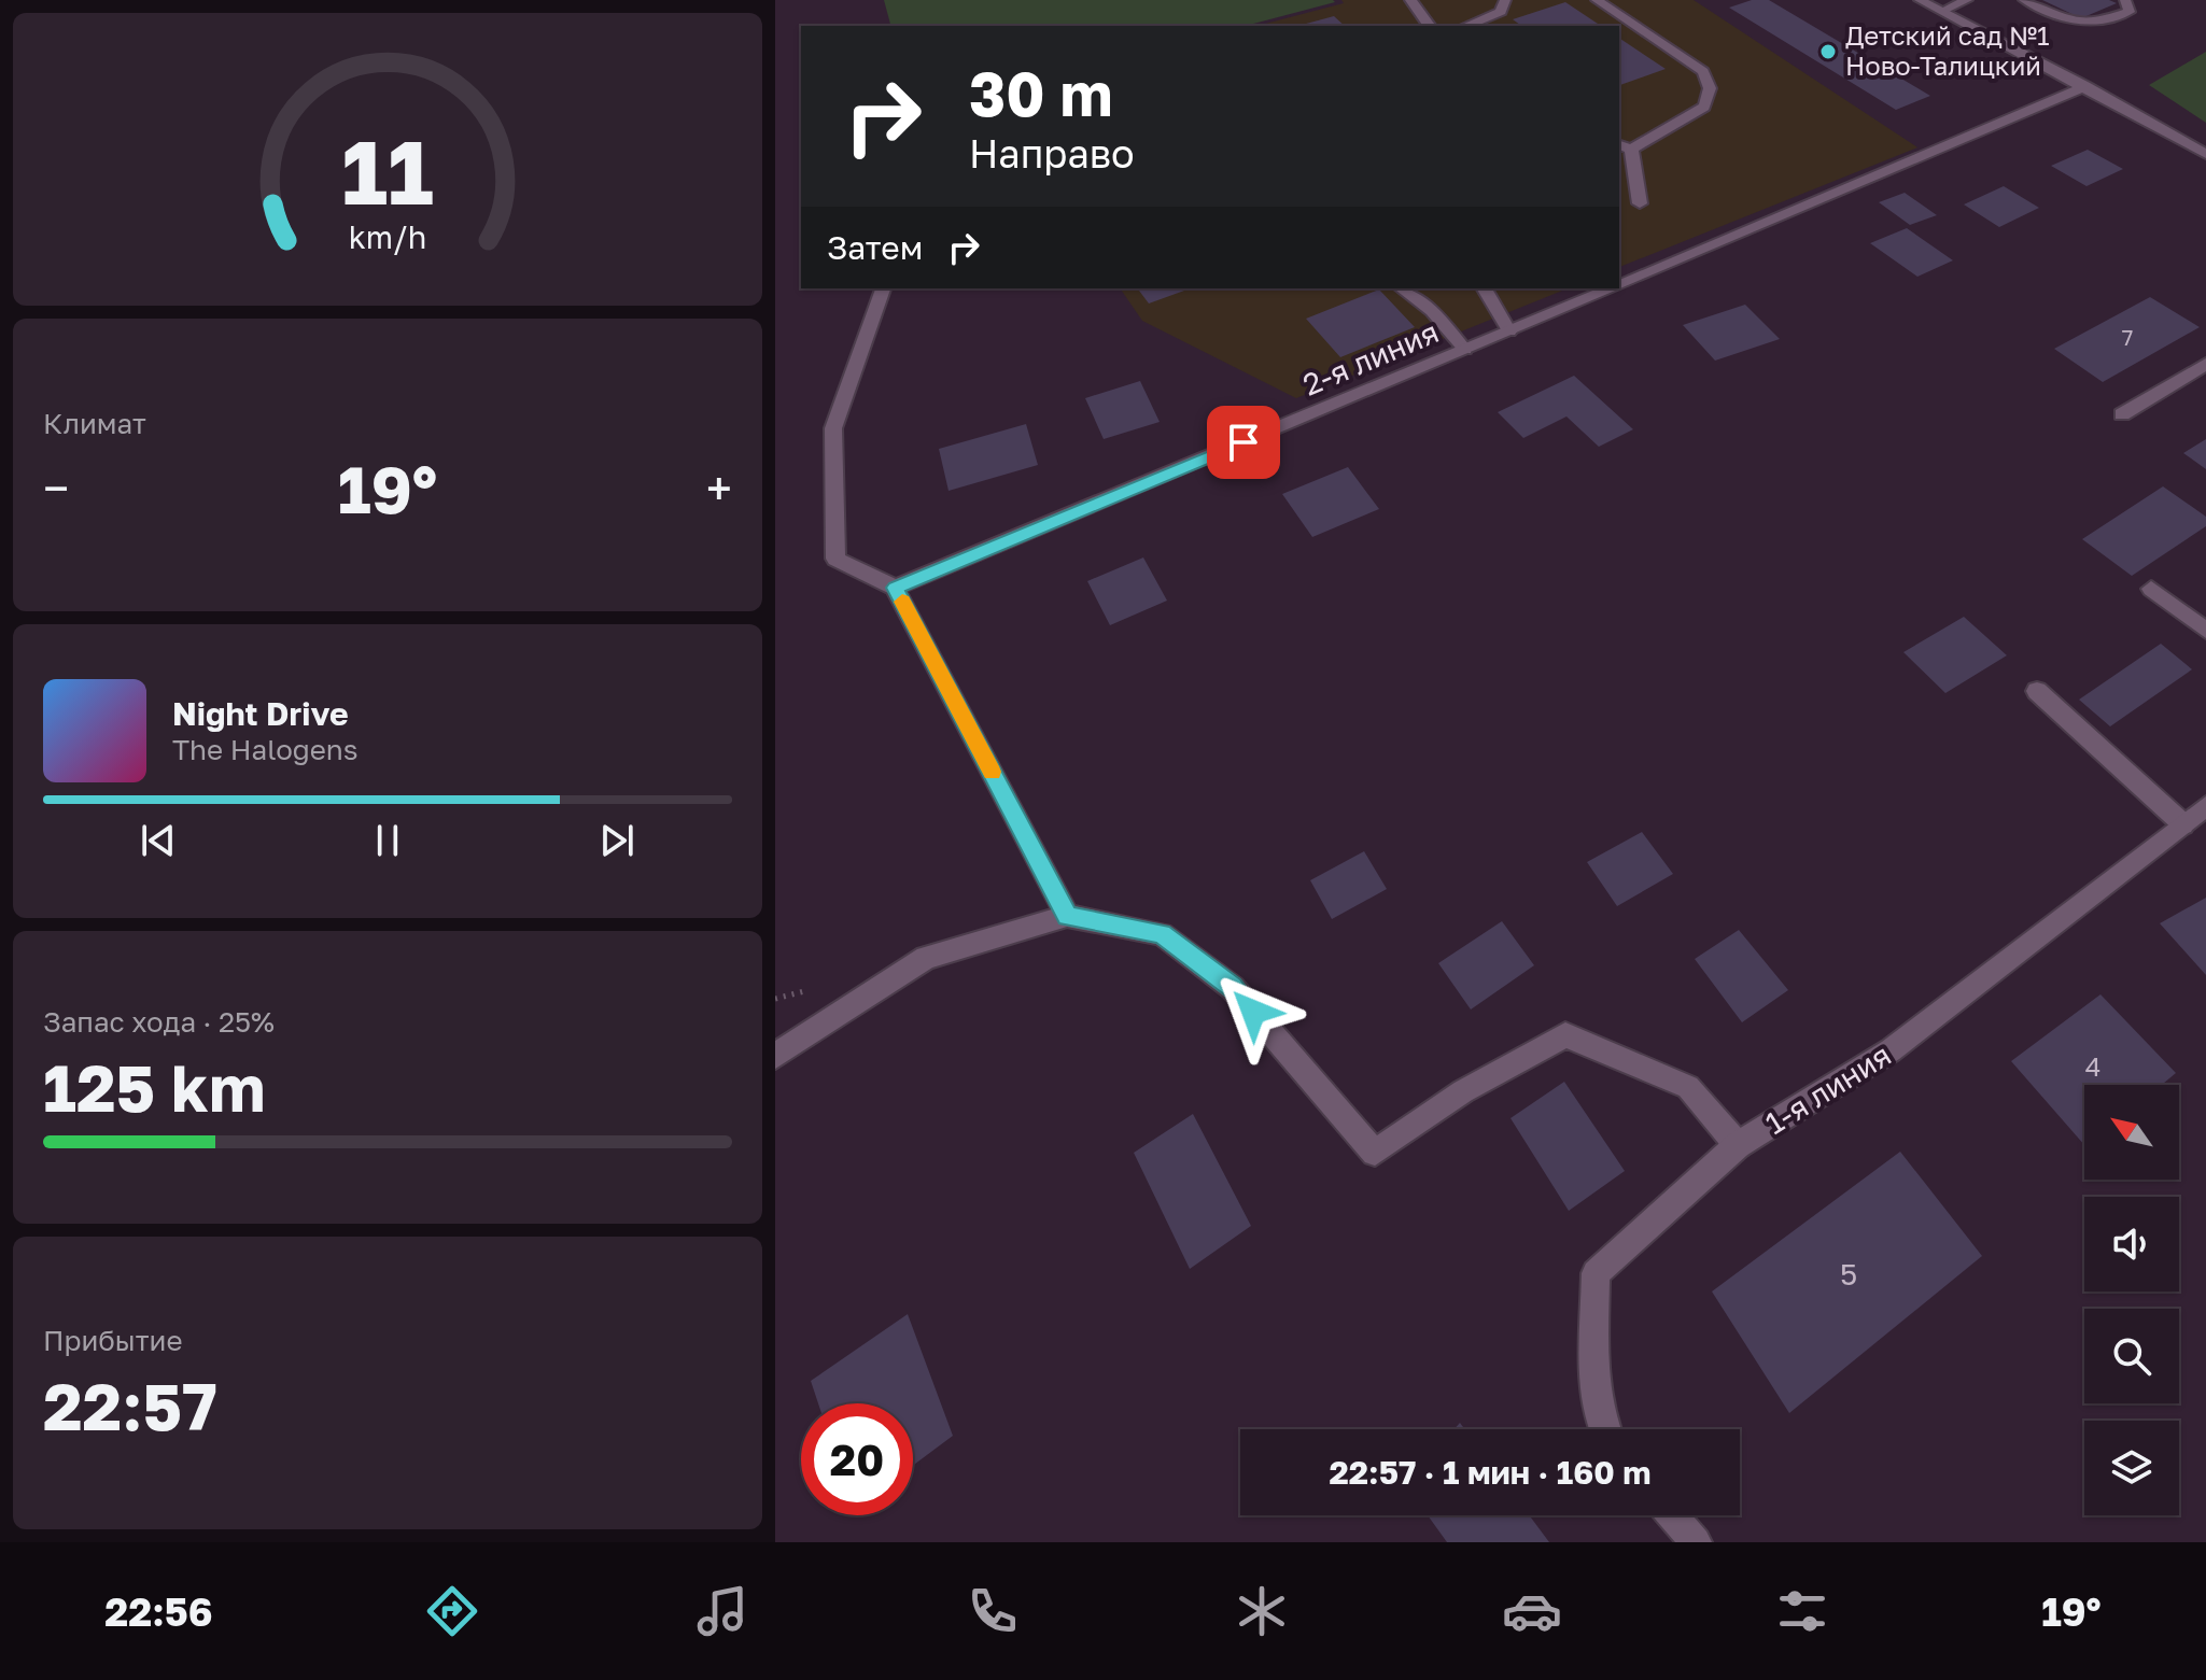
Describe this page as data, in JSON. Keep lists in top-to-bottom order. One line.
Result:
{"streets":{"street":["2-я линия","1-я линия"]},"places":["Детский сад №1 Ново-Талицкий"],"house_numbers":["7","4","5"],"north":"top left","page":{"turn":["30 m","Направо"],"then":"Затем","tile":["Климат",["Запас хода · 25%","125 km"],["Прибытие","22:57"]],"heat":["−","19°","+"],"song":["Night Drive","The Halogens"],"limit":"20","trip":"22:57 · 1 мин · 160 m","tabs":["22:56","19°"],"gauge":["11","km/h"]}}
